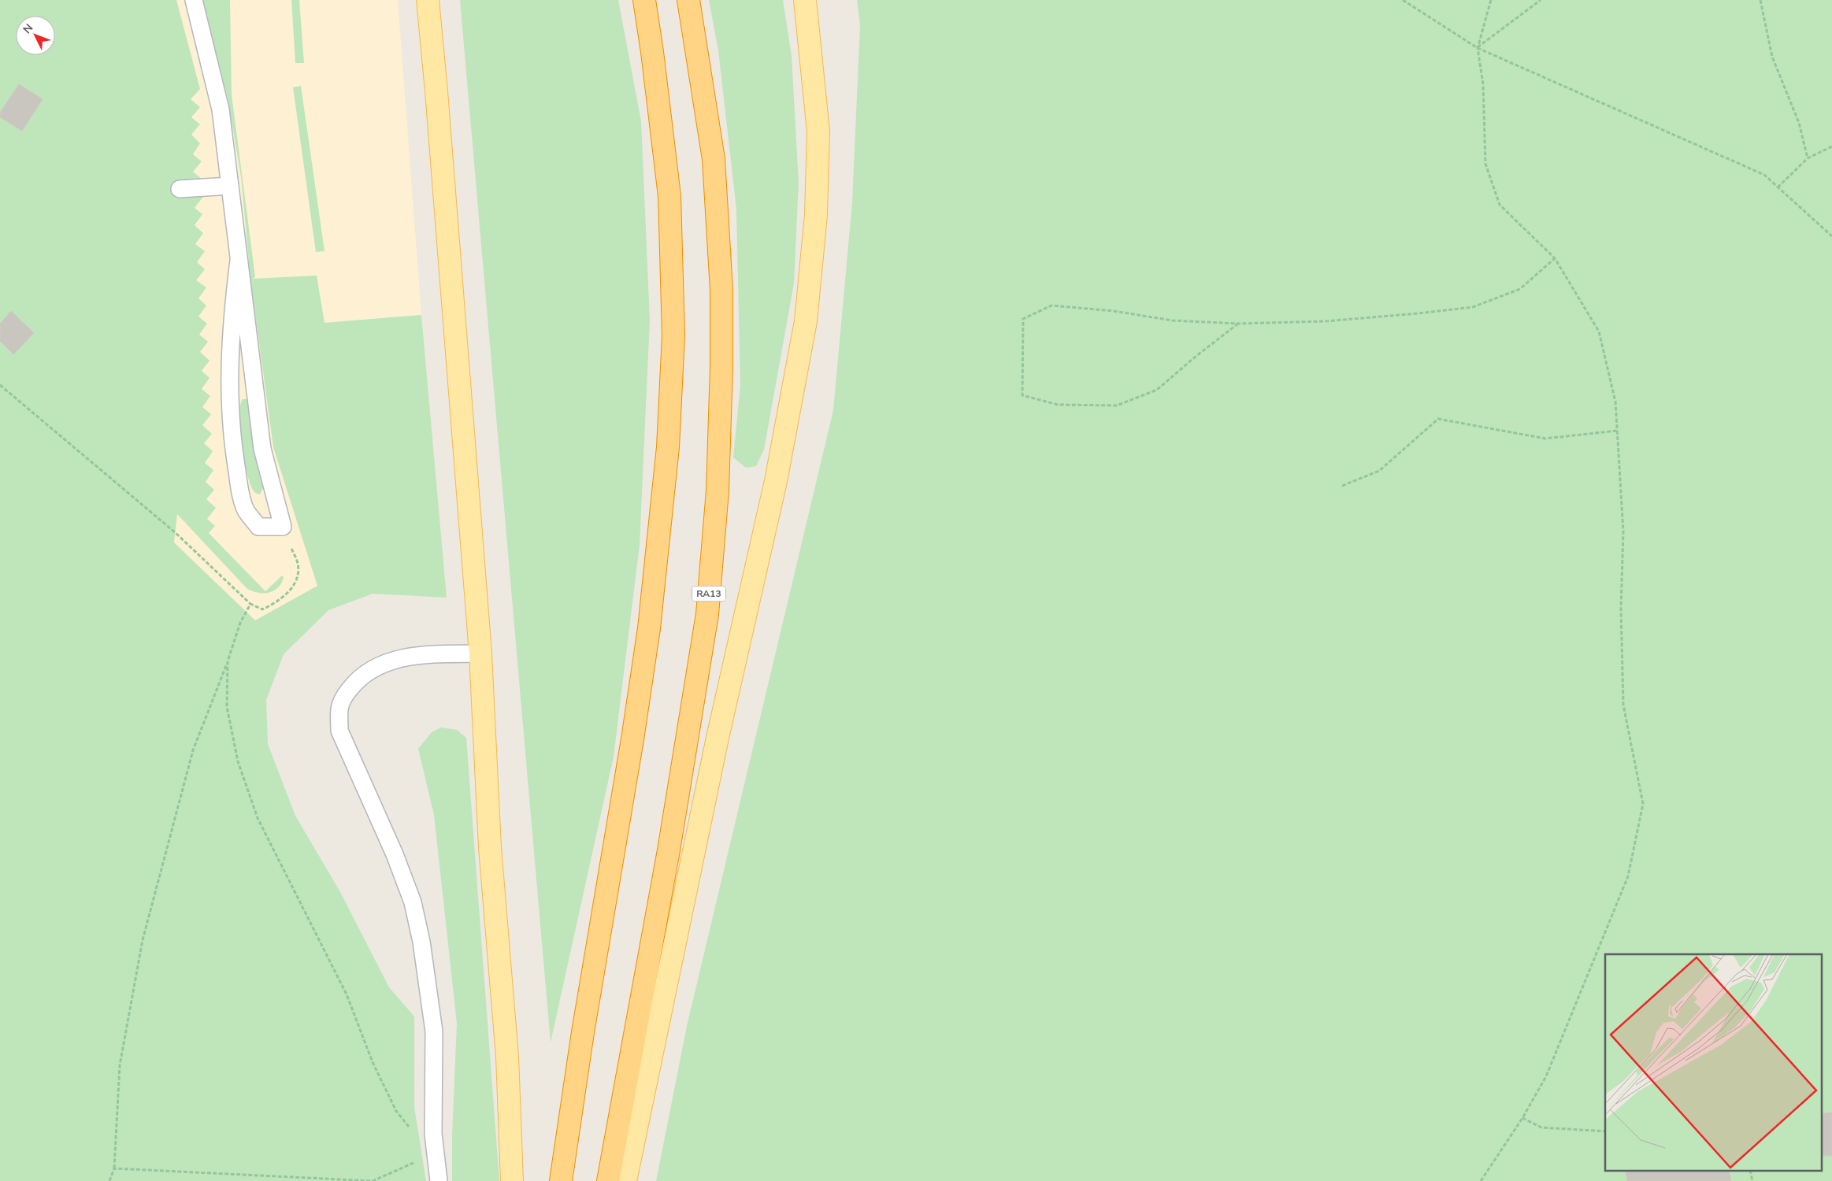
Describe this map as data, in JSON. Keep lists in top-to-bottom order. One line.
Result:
{"streets":{"highway":["RA13"]},"north":"top left"}
